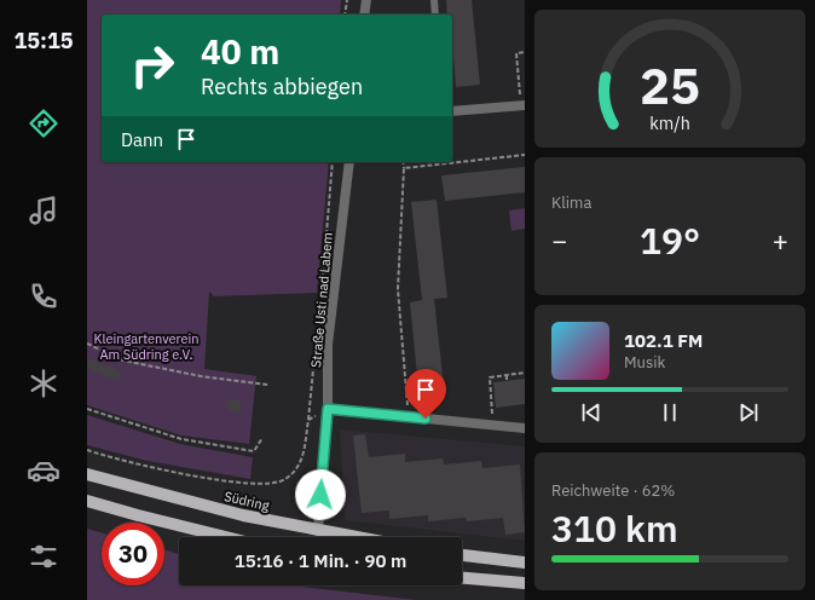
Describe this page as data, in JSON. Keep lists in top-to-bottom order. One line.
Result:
{"streets":{"main road":["Südring"],"street":["Straße Usti nad Labem"]},"crossings":[["Straße Usti nad Labem","Südring"]],"parks":["Kleingartenverein Am Südring e.V."],"page":{"tabs":"15:15","turn":["40 m","Rechts abbiegen"],"then":"Dann","tile":["Klima",["Reichweite · 62%","310 km"]],"heat":["−","19°","+"],"song":["102.1 FM","Musik"],"limit":"30","trip":"15:16 · 1 Min. · 90 m","gauge":["25","km/h"]}}
